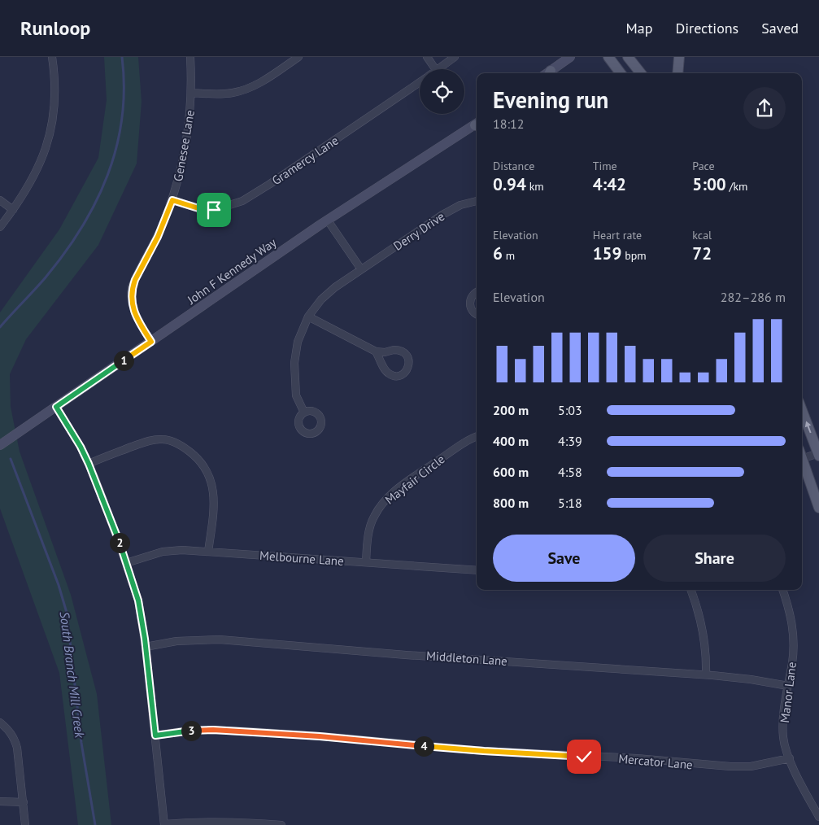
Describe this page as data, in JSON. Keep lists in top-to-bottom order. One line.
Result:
{"streets":{"street":["Genesee Lane","Gramercy Lane","Derry Drive","John F Kennedy Way","Mayfair Circle","Melbourne Lane","Middleton Lane","Manor Lane","Mercator Lane"]},"crossings":[["Genesee Lane","Gramercy Lane"],["Genesee Lane","John F Kennedy Way"],["Mayfair Circle","Melbourne Lane"],["Middleton Lane","Manor Lane"],["Manor Lane","Mercator Lane"]],"water":["South Branch Mill Creek"],"page":{"header":"Runloop","nav":["Map","Directions","Saved"],"heading":["Evening run","18:12"],"stats":[["Distance","0.94 km"],["Time","4:42"],["Pace","5:00 /km"],["Elevation","6 m"],["Heart rate","159 bpm"],["kcal","72"]],"chart":["Elevation","282–286 m"],"pins":["1","2","3","4"],"list":[{"name":"200 m","note":"5:03"},{"name":"400 m","note":"4:39"},{"name":"600 m","note":"4:58"},{"name":"800 m","note":"5:18"}],"buttons":["Save","Share"]}}
